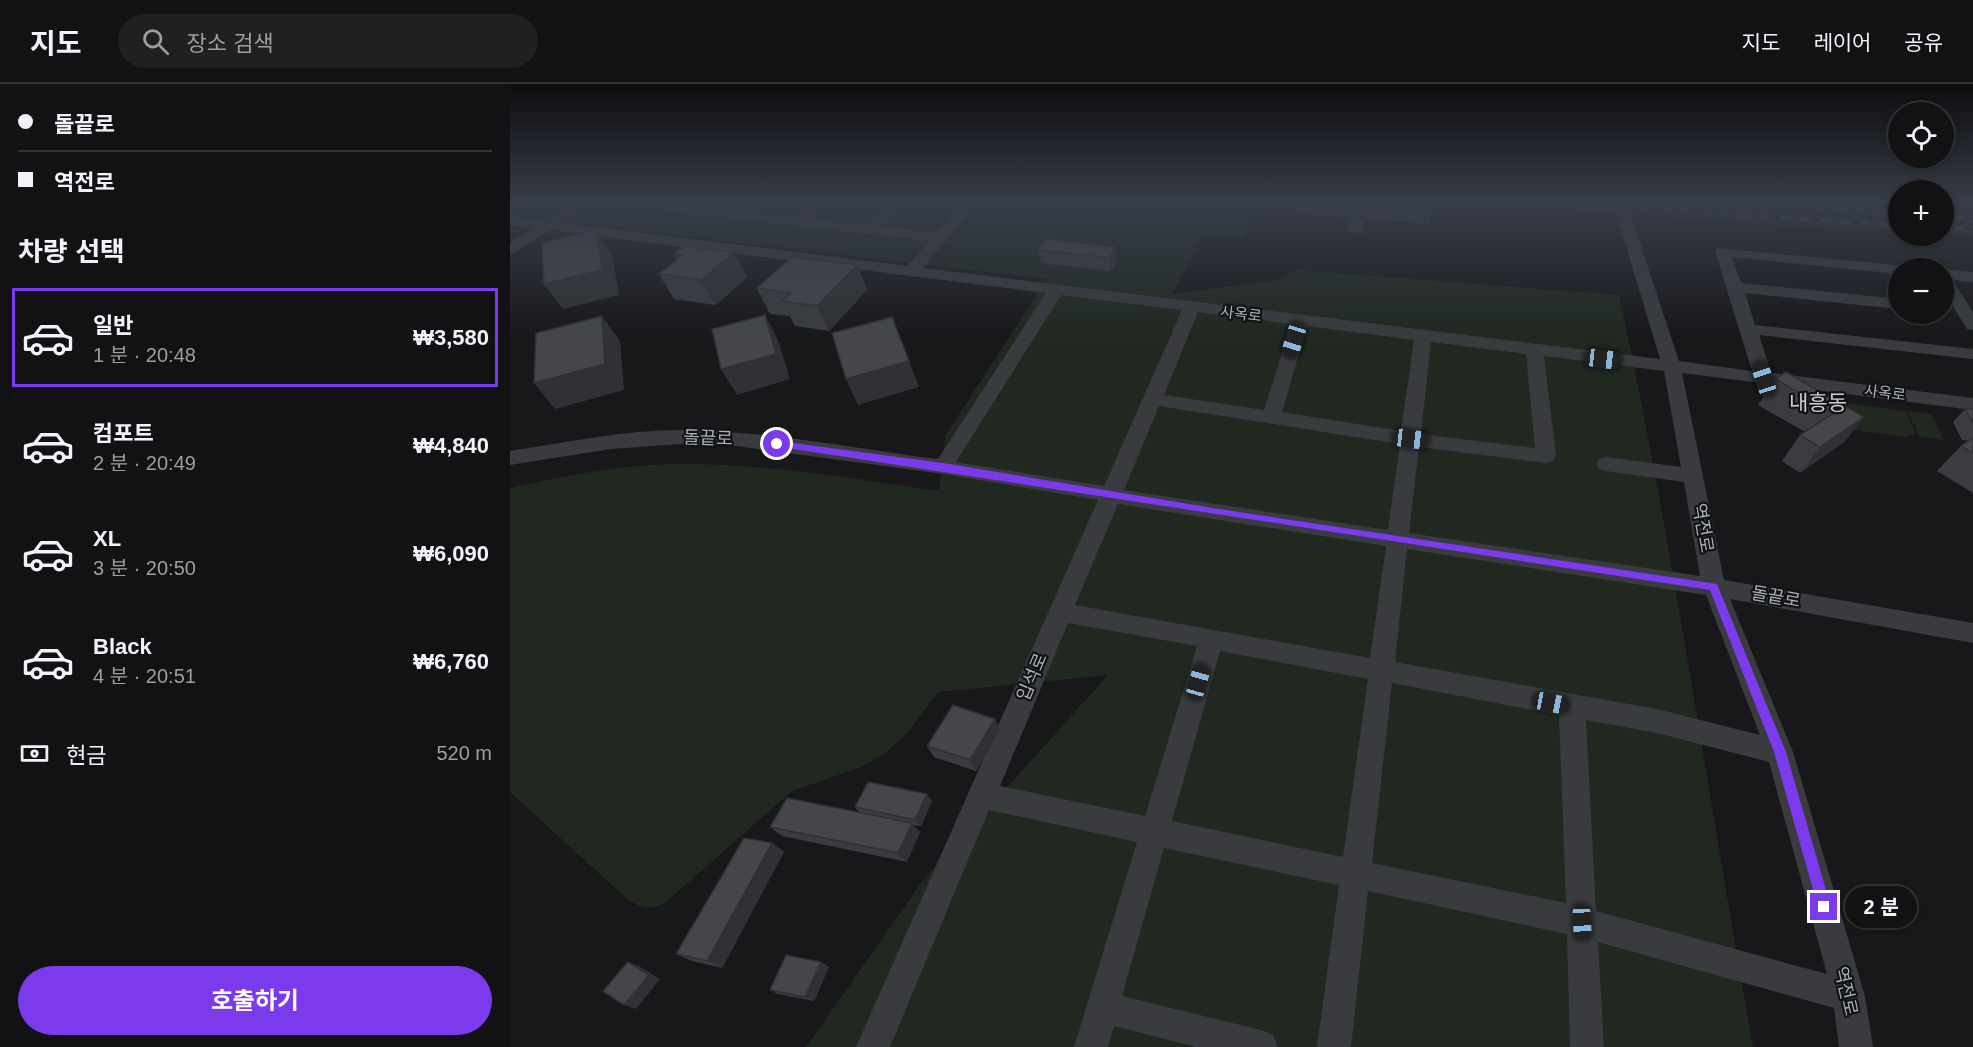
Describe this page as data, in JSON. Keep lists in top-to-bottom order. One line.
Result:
{"streets":{"street":["사옥로","돌끝로","역전로","입석로"]},"crossings":[["사옥로","역전로"],["사옥로","입석로"],["돌끝로","역전로"],["돌끝로","입석로"]],"districts":["내흥동"],"page":{"header":"지도","search":"장소 검색","nav":["지도","레이어","공유"],"banner":["돌끝로","역전로"],"map_buttons":["+","−"],"heading":"차량 선택","list":[{"name":"일반","note":"1 분 · 20:48","value":"₩3,580"},{"name":"컴포트","note":"2 분 · 20:49","value":"₩4,840"},{"name":"XL","note":"3 분 · 20:50","value":"₩6,090"},{"name":"Black","note":"4 분 · 20:51","value":"₩6,760"}],"pay":["현금","520 m"],"bubble":"2 분","buttons":"호출하기"}}
